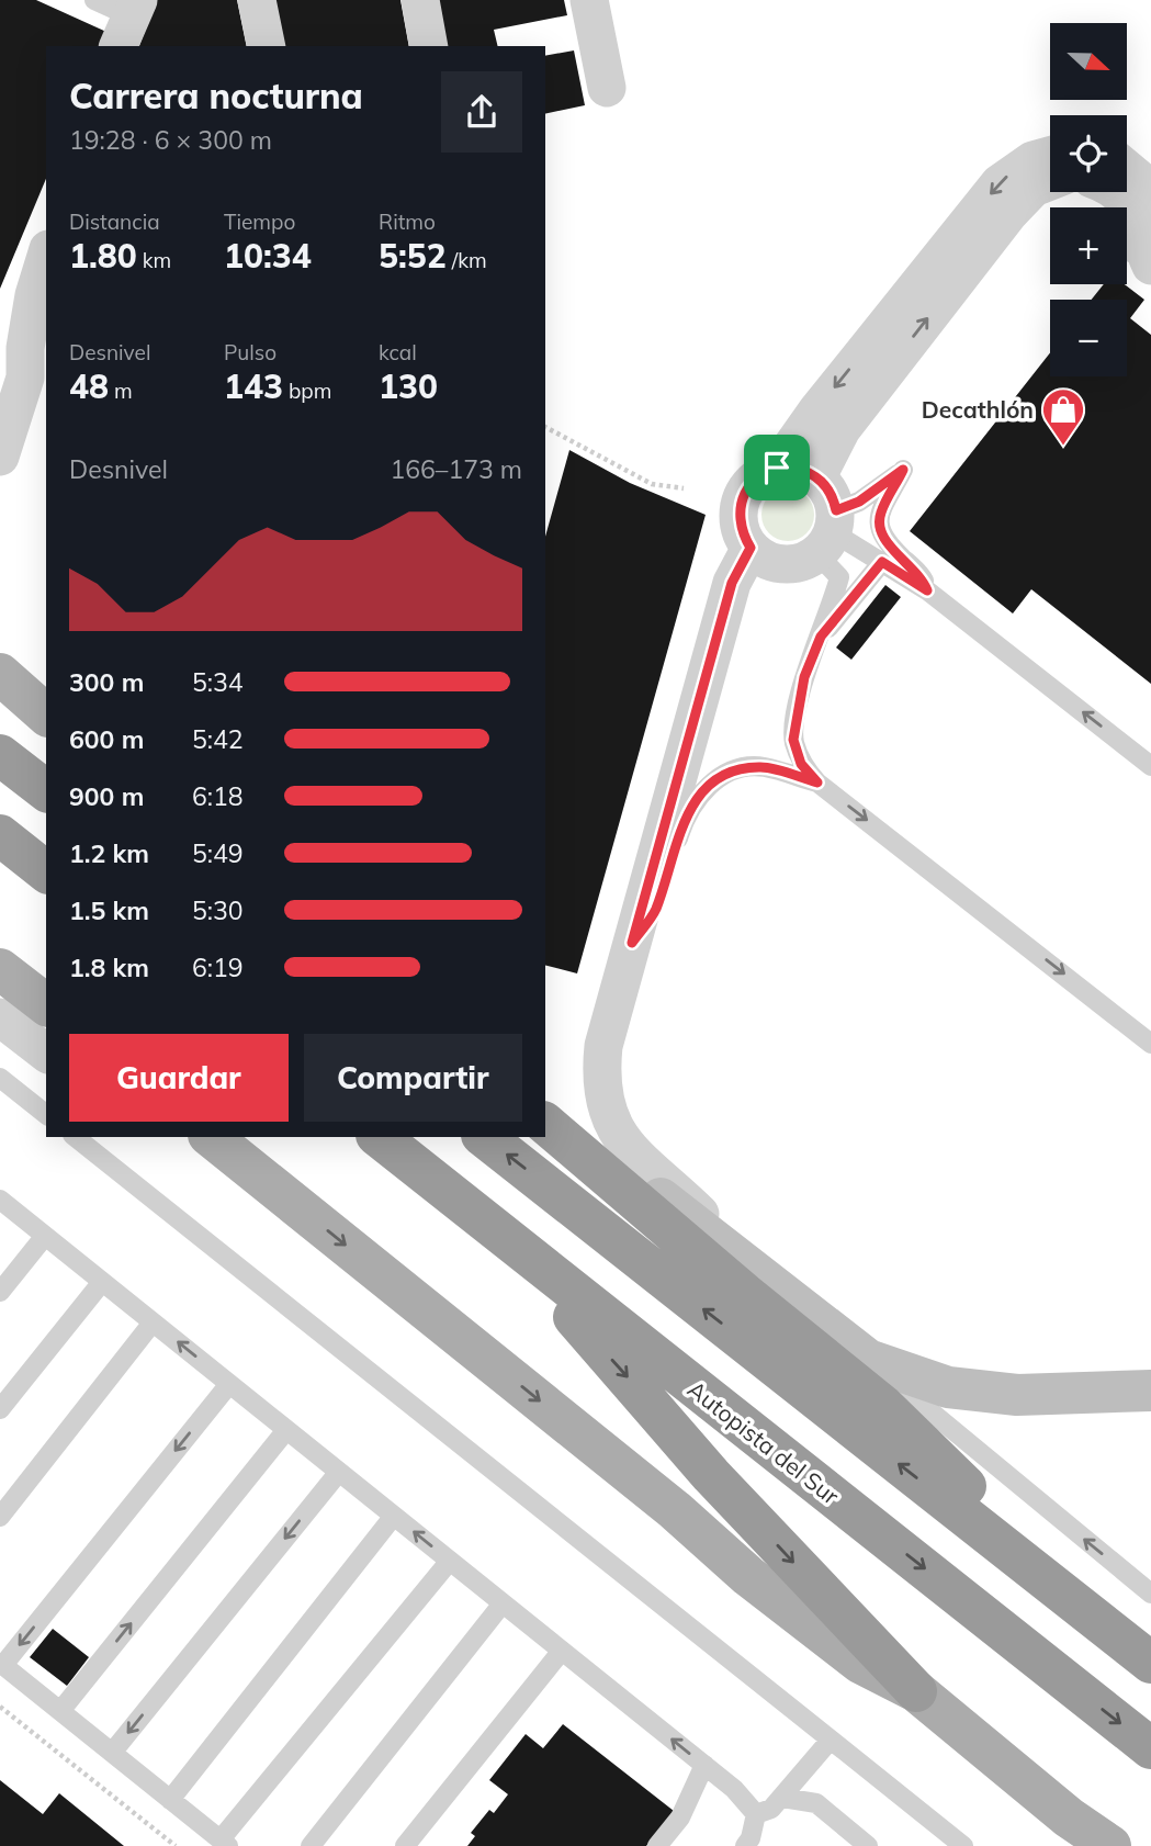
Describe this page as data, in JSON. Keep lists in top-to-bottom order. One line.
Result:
{"streets":{"highway":["Autopista del Sur"]},"places":{"shop":["Decathlón"]},"north":"right","page":{"map_buttons":["+","−"],"heading":["Carrera nocturna","19:28 · 6 × 300 m"],"stats":[["Distancia","1.80 km"],["Tiempo","10:34"],["Ritmo","5:52 /km"],["Desnivel","48 m"],["Pulso","143 bpm"],["kcal","130"]],"chart":["Desnivel","166–173 m"],"list":[{"name":"300 m","note":"5:34"},{"name":"600 m","note":"5:42"},{"name":"900 m","note":"6:18"},{"name":"1.2 km","note":"5:49"},{"name":"1.5 km","note":"5:30"},{"name":"1.8 km","note":"6:19"}],"buttons":["Guardar","Compartir"]}}
